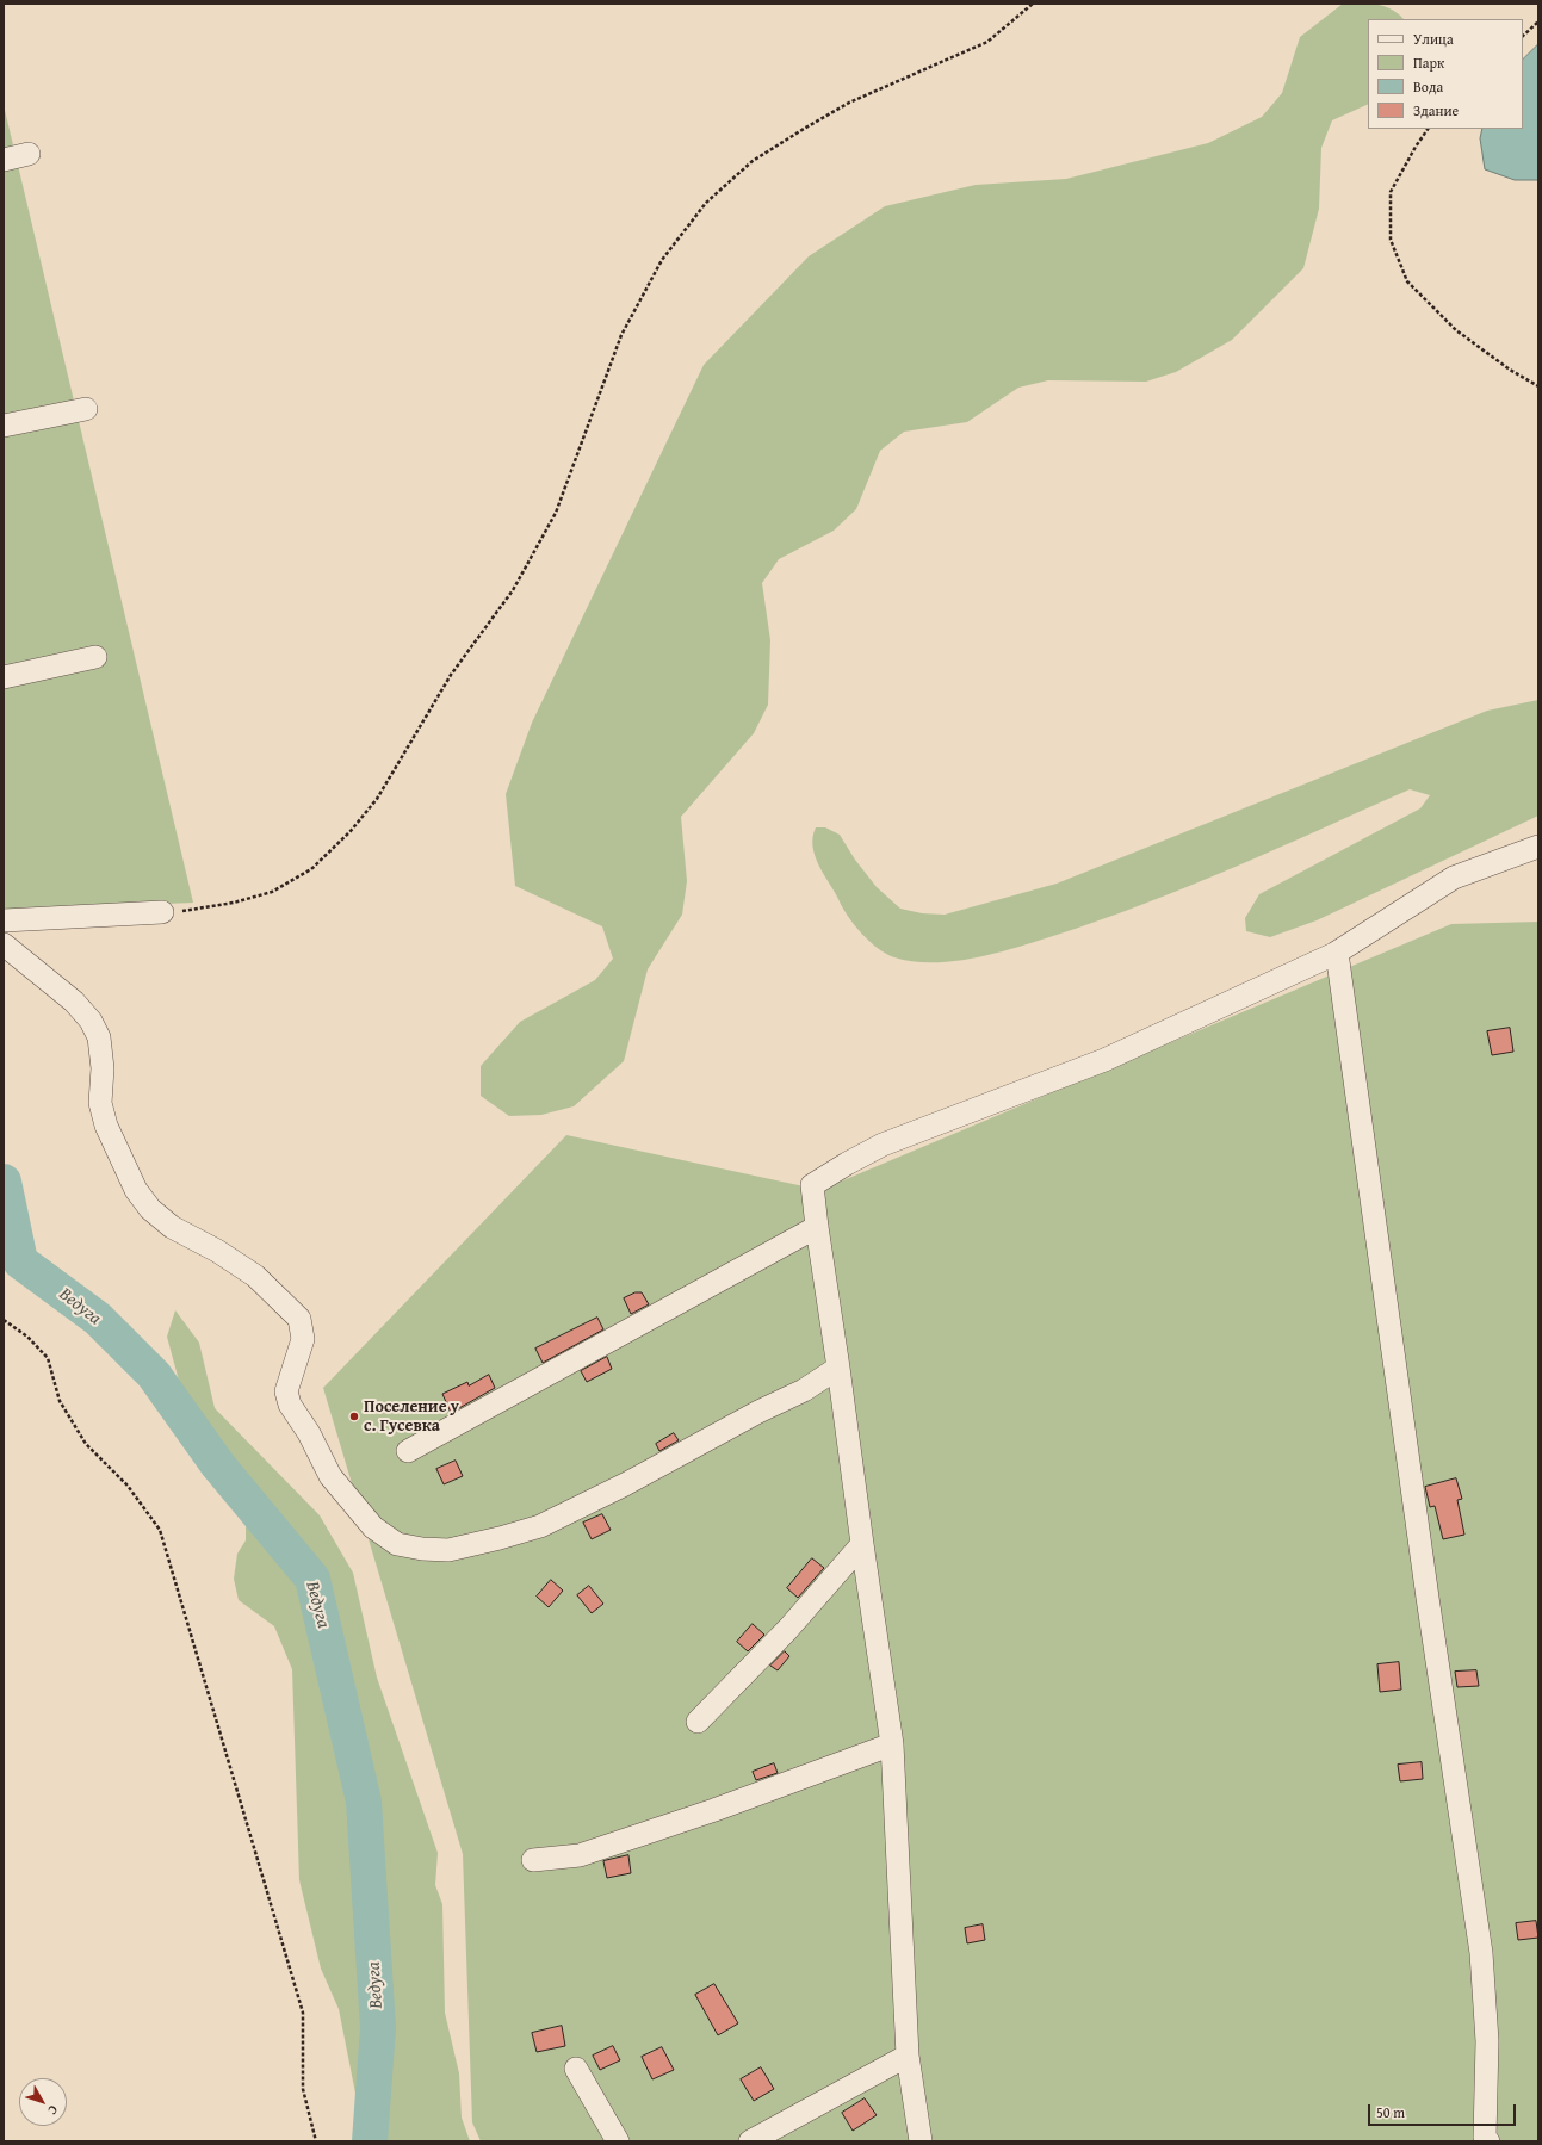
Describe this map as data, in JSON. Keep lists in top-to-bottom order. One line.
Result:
{"water":["Ведуга"],"places":["Поселение у с. Гусевка"],"legend":["Улица","Парк","Вода","Здание"],"scale_bar":"50 m","north":"bottom right"}
